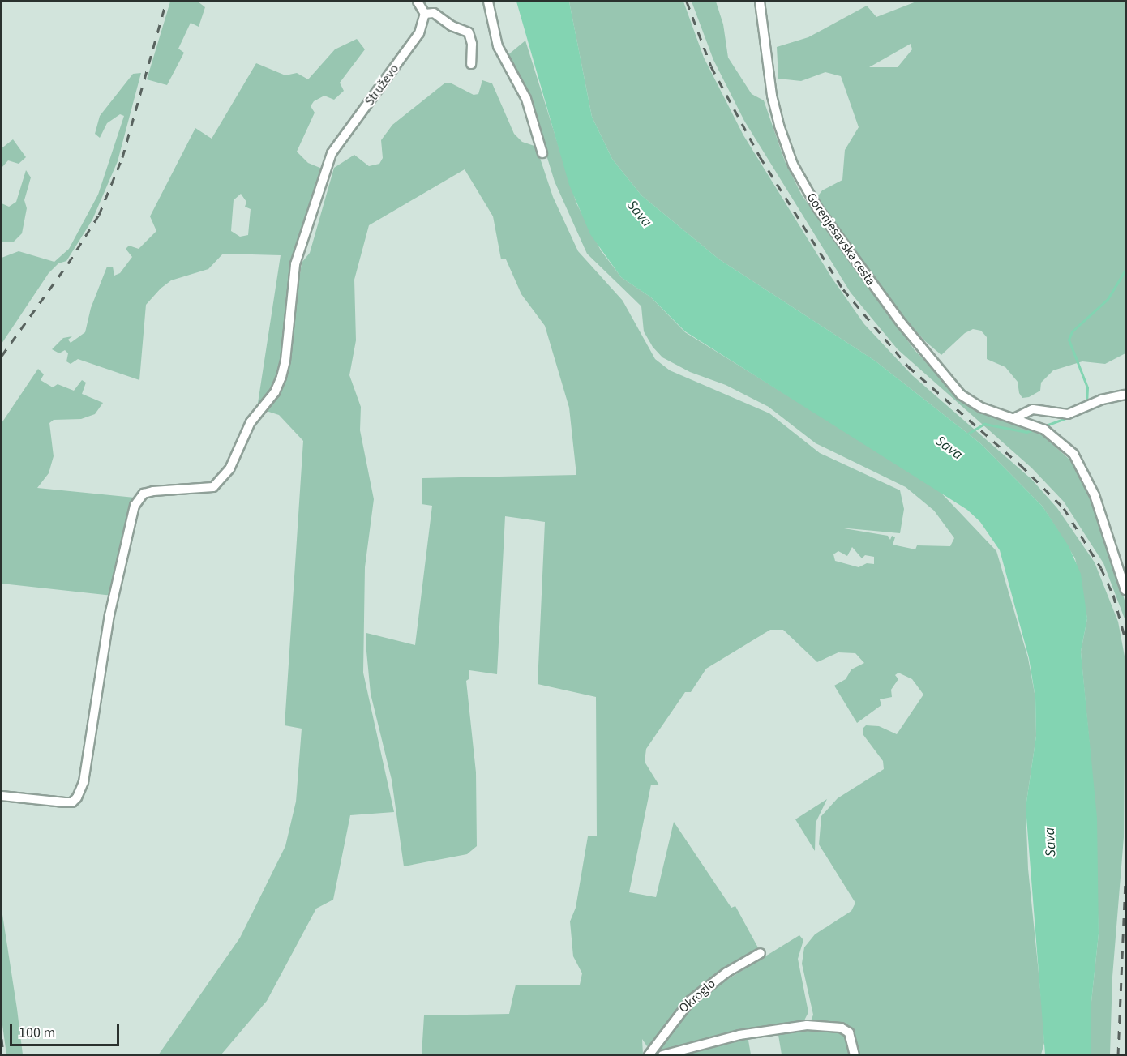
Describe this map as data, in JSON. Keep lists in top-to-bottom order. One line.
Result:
{"streets":{"street":["Struževo","Gorenjesavska cesta","Okroglo"]},"water":["Sava"],"scale_bar":"100 m"}
